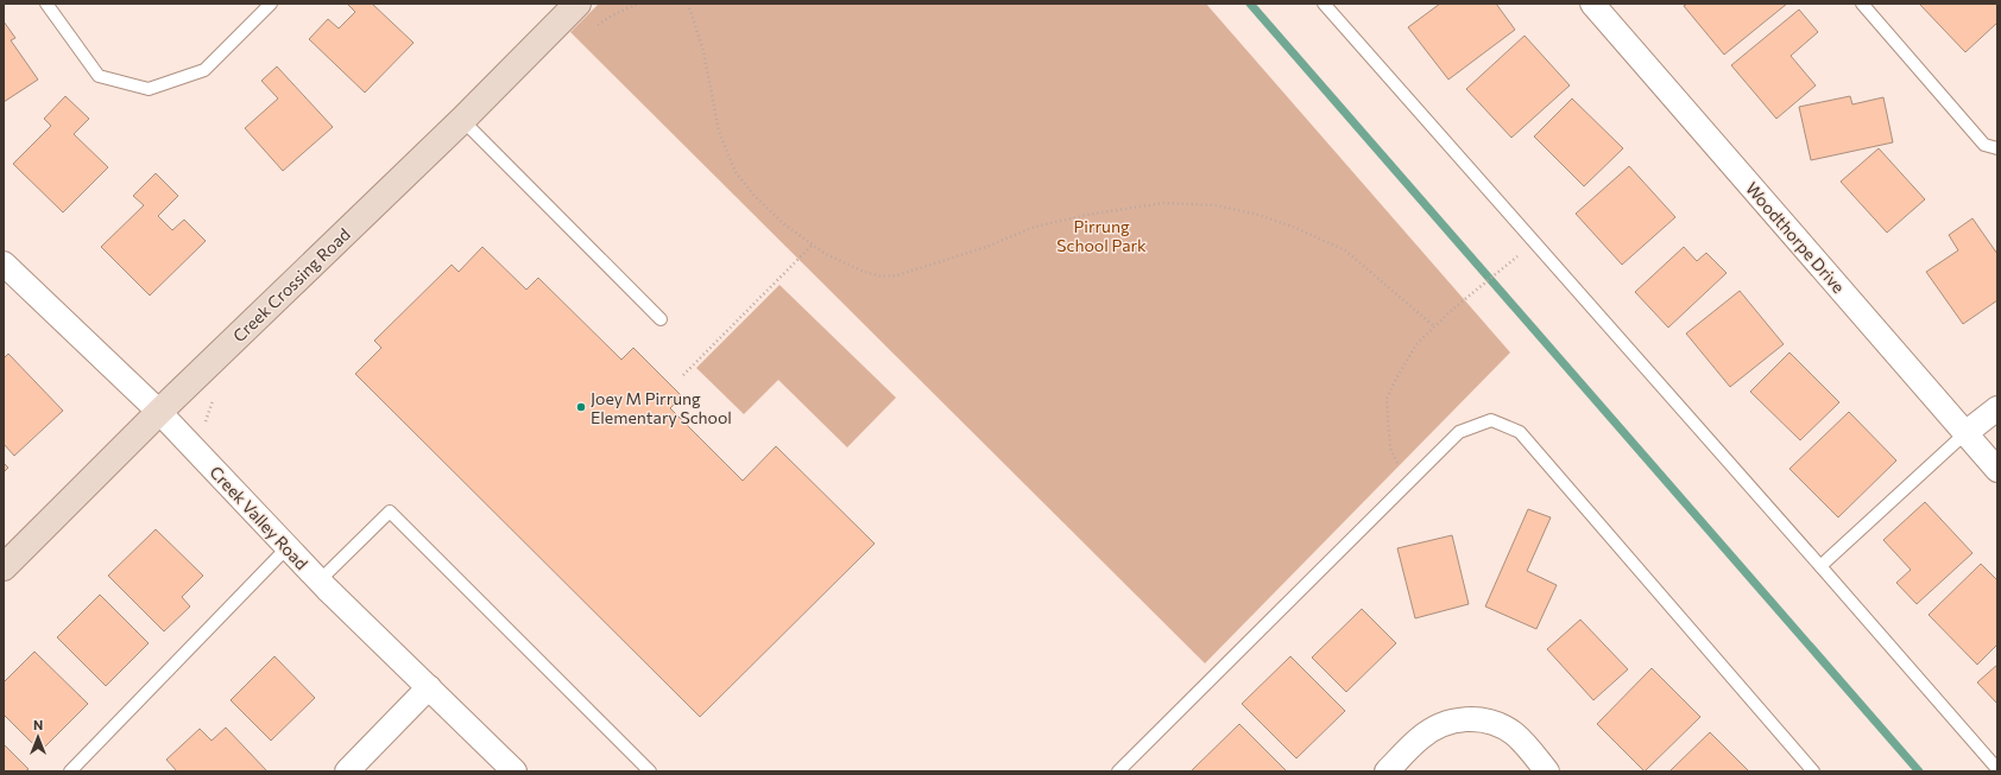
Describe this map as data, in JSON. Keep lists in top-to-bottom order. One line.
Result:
{"streets":{"street":["Woodthorpe Drive","Creek Crossing Road","Creek Valley Road"]},"crossings":[["Creek Crossing Road","Creek Valley Road"]],"parks":["Pirrung School Park"],"places":["Joey M Pirrung Elementary School"],"north":"top"}
